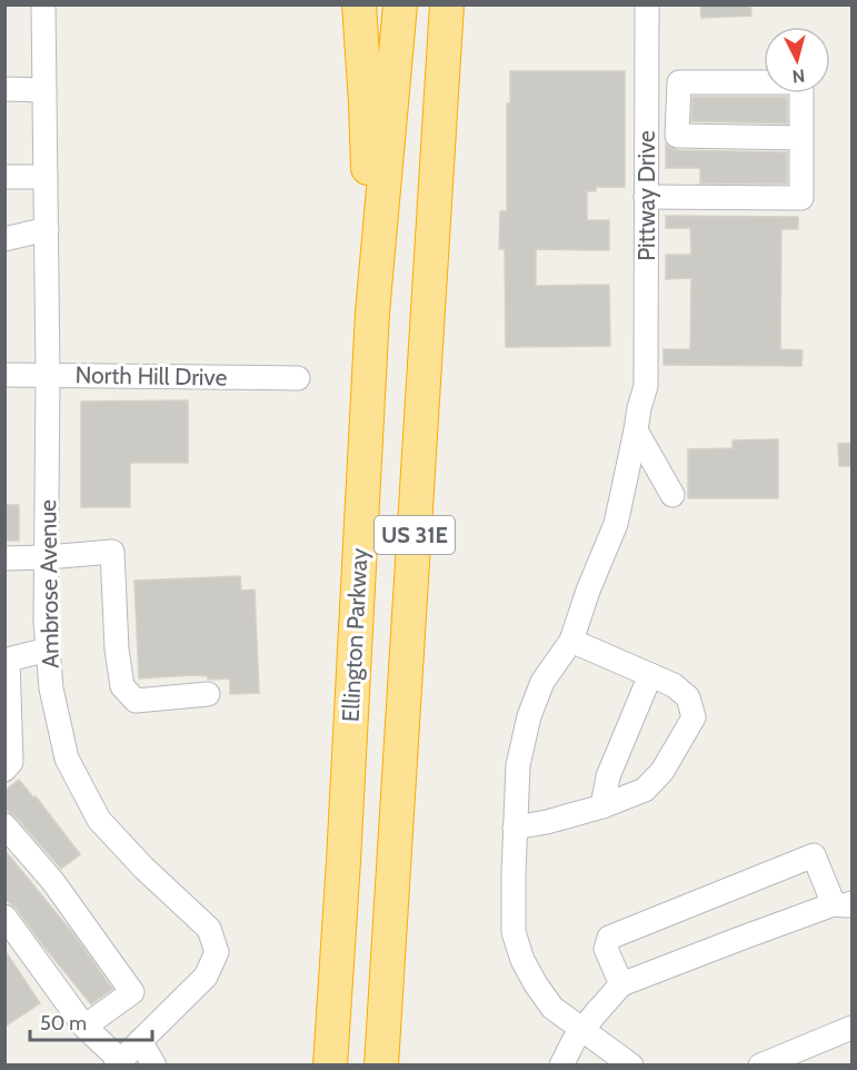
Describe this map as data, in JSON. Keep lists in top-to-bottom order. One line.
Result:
{"streets":{"highway":["US 31E","Ellington Parkway"],"street":["Pittway Drive","North Hill Drive","Ambrose Avenue"]},"crossings":[["North Hill Drive","Ambrose Avenue"]],"scale_bar":"50 m","north":"bottom"}
